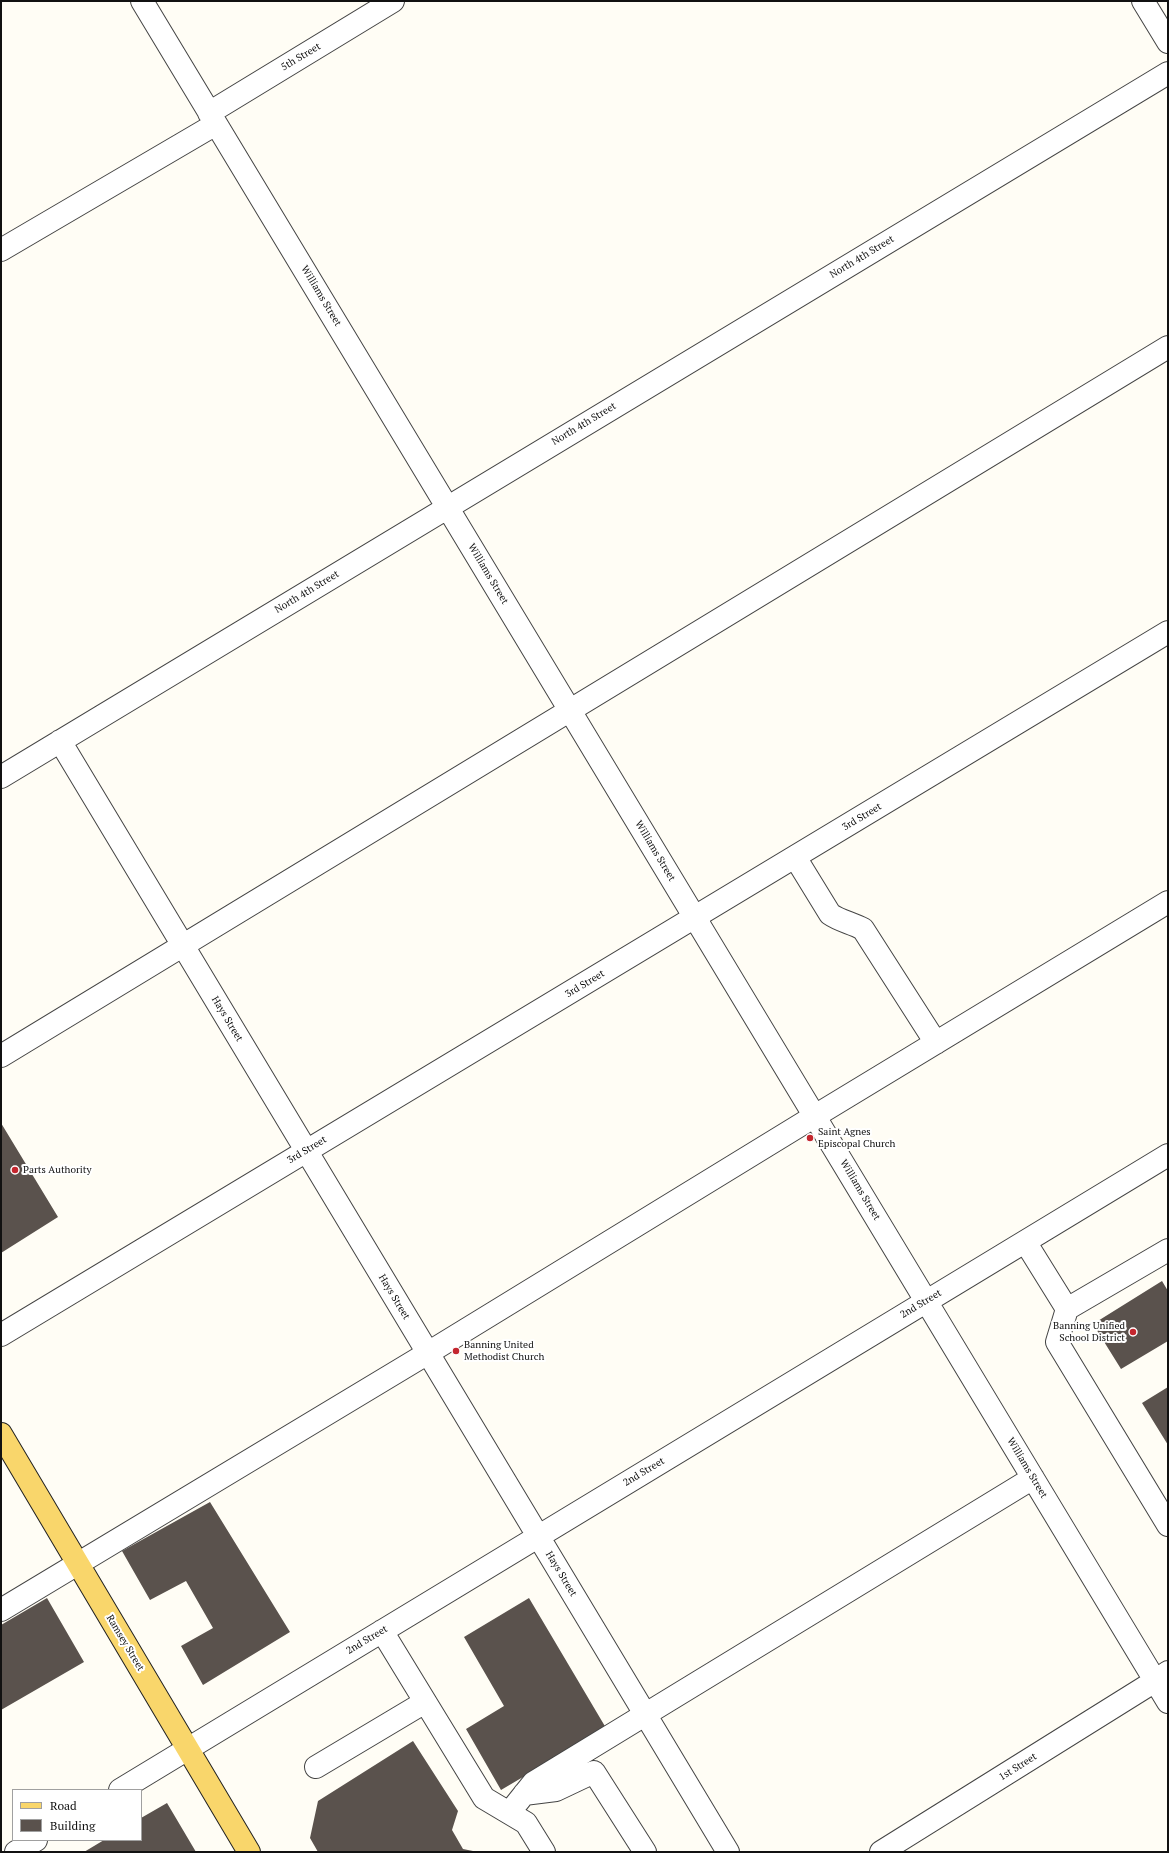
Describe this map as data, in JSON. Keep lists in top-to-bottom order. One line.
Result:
{"streets":{"main road":["Ramsey Street"],"street":["5th Street","North 4th Street","Williams Street","3rd Street","Hays Street","2nd Street","1st Street"]},"crossings":[["5th Street","Williams Street"],["North 4th Street","Williams Street"],["North 4th Street","Hays Street"],["Williams Street","3rd Street"],["Williams Street","2nd Street"],["Williams Street","1st Street"],["3rd Street","Hays Street"],["Hays Street","2nd Street"],["2nd Street","Ramsey Street"]],"places":["Saint Agnes Episcopal Church","Parts Authority","Banning Unified School District","Banning United Methodist Church"],"legend":["Road","Building"]}
